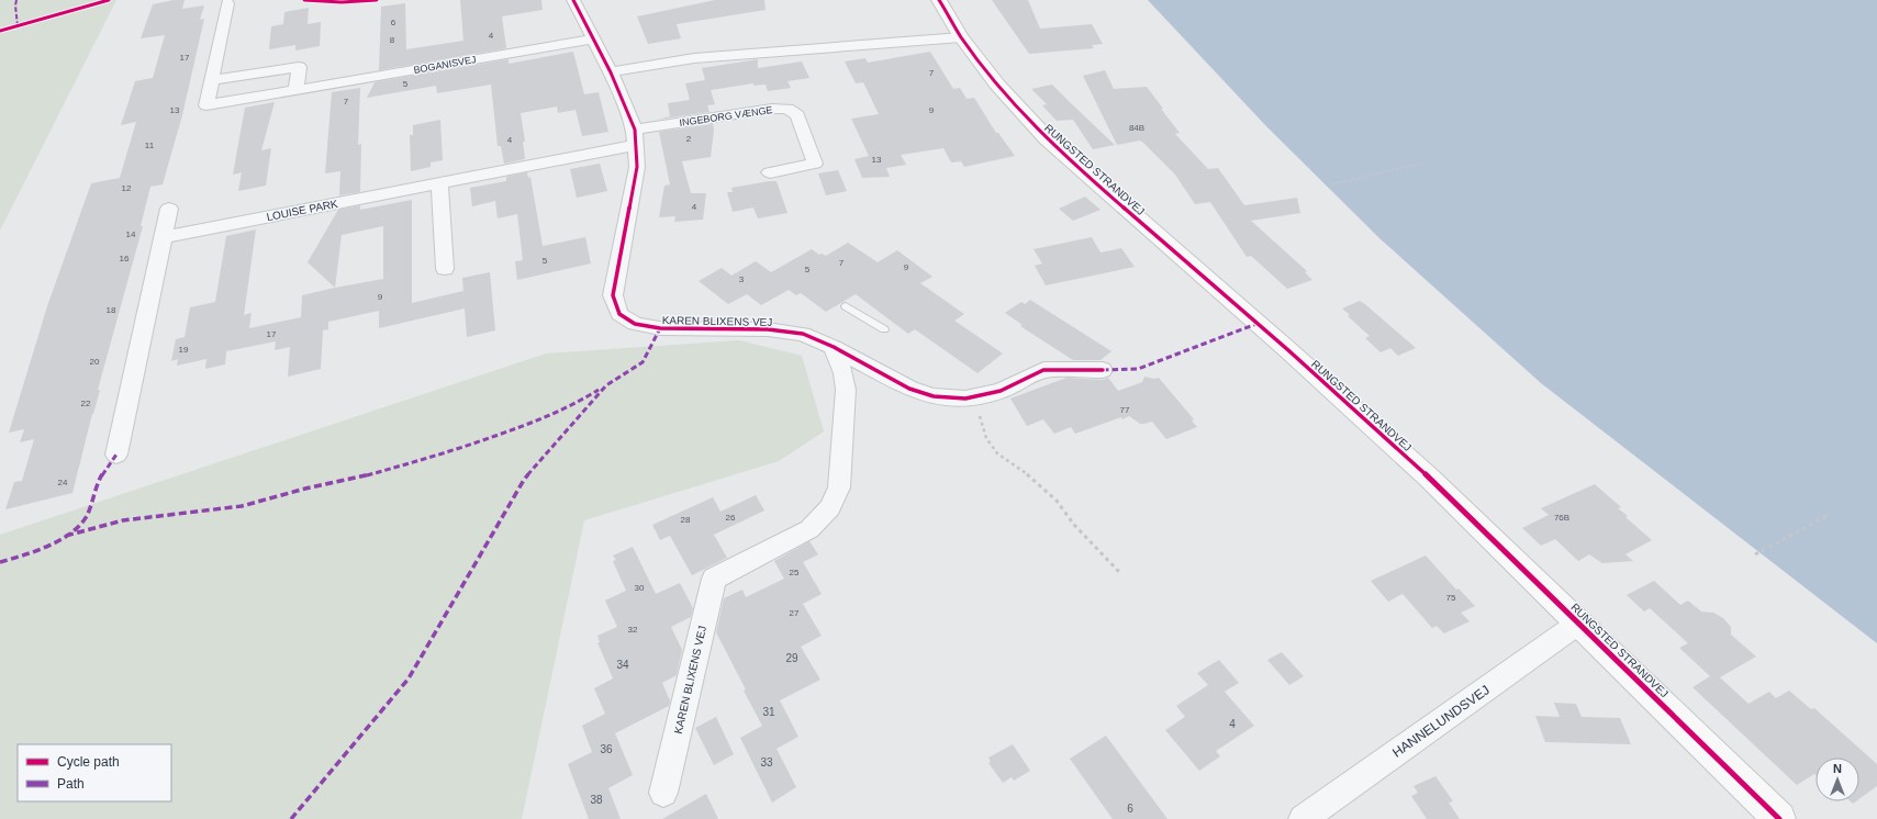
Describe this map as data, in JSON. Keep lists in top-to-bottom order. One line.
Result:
{"streets":{"main road":["RUNGSTED STRANDVEJ"],"street":["BOGANISVEJ","INGEBORG VÆNGE","LOUISE PARK","KAREN BLIXENS VEJ","HANNELUNDSVEJ"]},"crossings":[["BOGANISVEJ","KAREN BLIXENS VEJ"],["INGEBORG VÆNGE","LOUISE PARK"],["INGEBORG VÆNGE","KAREN BLIXENS VEJ"],["RUNGSTED STRANDVEJ","HANNELUNDSVEJ"],["LOUISE PARK","KAREN BLIXENS VEJ"]],"house_numbers":["6","4","8","17","7","5","7","13","9","84B","2","4","11","13","12","4","14","16","5","7","9","5","3","9","18","17","19","20","22","77","24","26","76B","28","25","30","75","27","32","29","34","31","4","36","33","38","6"],"legend":["Cycle path","Path"],"north":"top"}
